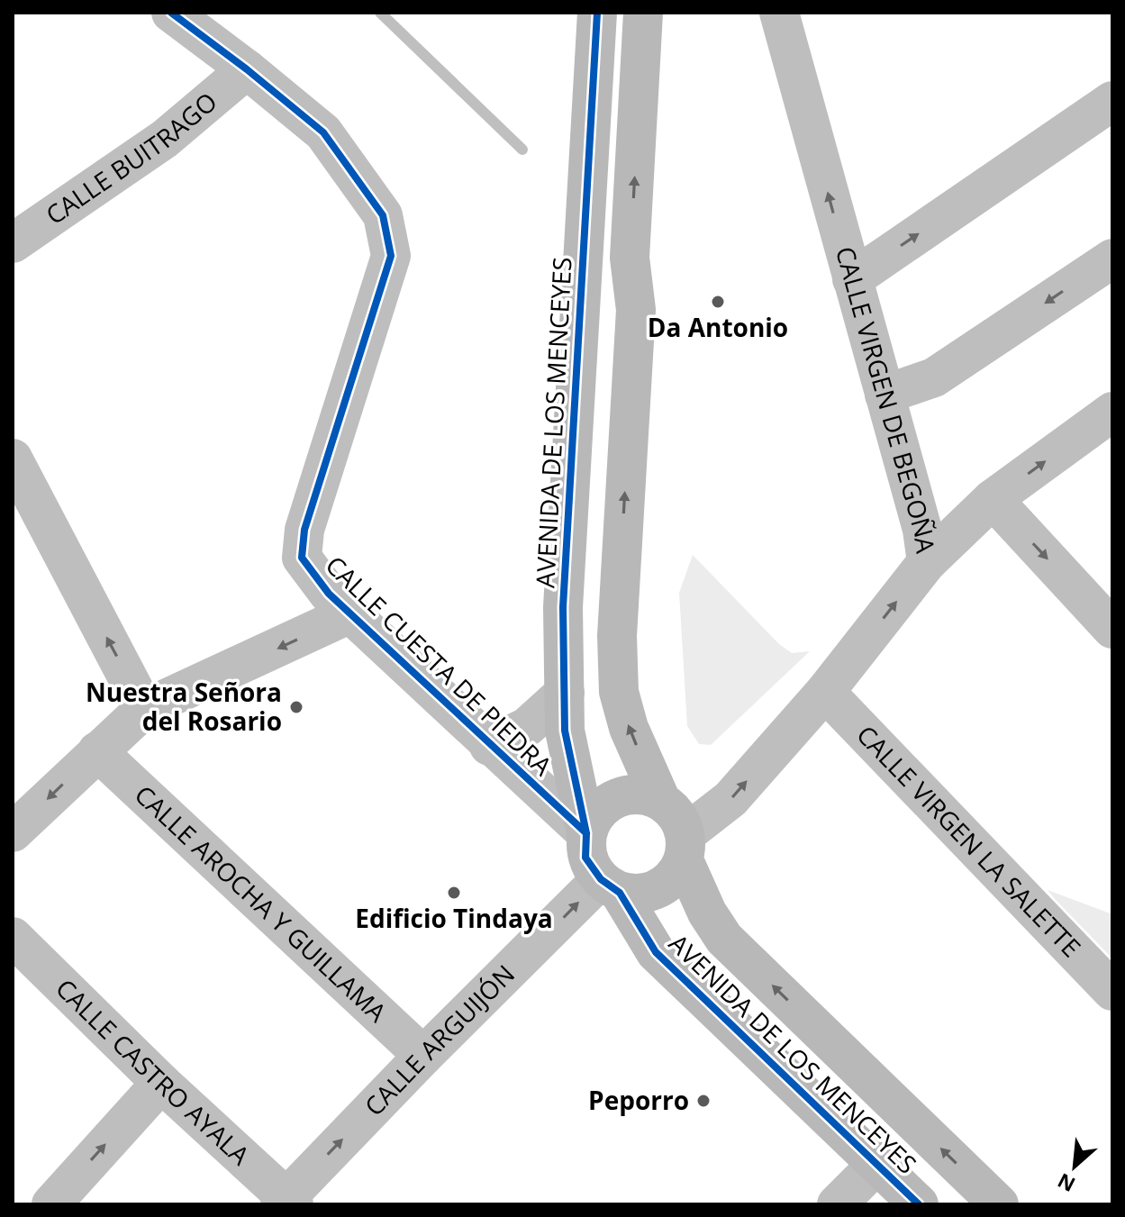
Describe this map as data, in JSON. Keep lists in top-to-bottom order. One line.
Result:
{"streets":{"main road":["AVENIDA DE LOS MENCEYES"],"street":["CALLE BUITRAGO","CALLE VIRGEN DE BEGOÑA","CALLE CUESTA DE PIEDRA","CALLE VIRGEN LA SALETTE","CALLE AROCHA Y GUILLAMA","CALLE ARGUIJÓN","CALLE CASTRO AYALA"]},"crossings":[["CALLE BUITRAGO","CALLE CUESTA DE PIEDRA"],["CALLE VIRGEN DE BEGOÑA","AVENIDA DE LOS MENCEYES"],["CALLE VIRGEN DE BEGOÑA","CALLE CUESTA DE PIEDRA"],["CALLE VIRGEN DE BEGOÑA","CALLE VIRGEN LA SALETTE"],["CALLE VIRGEN DE BEGOÑA","CALLE ARGUIJÓN"],["AVENIDA DE LOS MENCEYES","CALLE CUESTA DE PIEDRA"],["AVENIDA DE LOS MENCEYES","CALLE ARGUIJÓN"],["CALLE CUESTA DE PIEDRA","CALLE ARGUIJÓN"],["CALLE AROCHA Y GUILLAMA","CALLE ARGUIJÓN"],["CALLE ARGUIJÓN","CALLE CASTRO AYALA"]],"one_way":["CALLE VIRGEN DE BEGOÑA","CALLE ARGUIJÓN"],"places":["Da Antonio","Nuestra Señora del Rosario","Edificio Tindaya","Peporro"],"north":"bottom left"}
